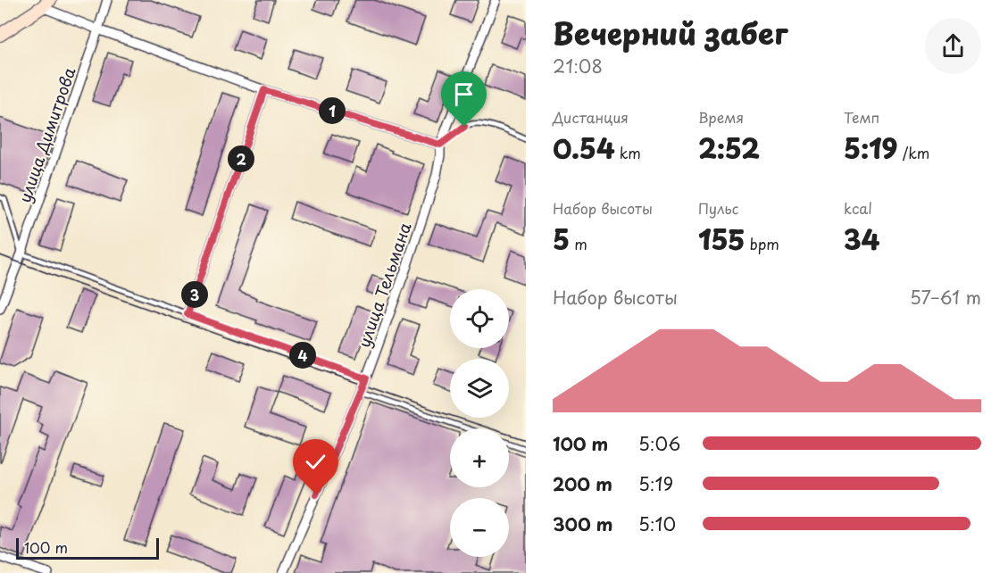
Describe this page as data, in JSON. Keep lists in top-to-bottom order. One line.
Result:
{"streets":{"street":["улица Димитрова","улица Тельмана"]},"scale_bar":"100 m","page":{"heading":["Вечерний забег","21:08"],"stats":[["Дистанция","0.54 km"],["Время","2:52"],["Темп","5:19 /km"],["Набор высоты","5 m"],["Пульс","155 bpm"],["kcal","34"]],"pins":["1","2","3","4"],"chart":["Набор высоты","57–61 m"],"map_buttons":["+","−"],"list":[{"name":"100 m","note":"5:06"},{"name":"200 m","note":"5:19"},{"name":"300 m","note":"5:10"}],"scale":"100 m"}}
